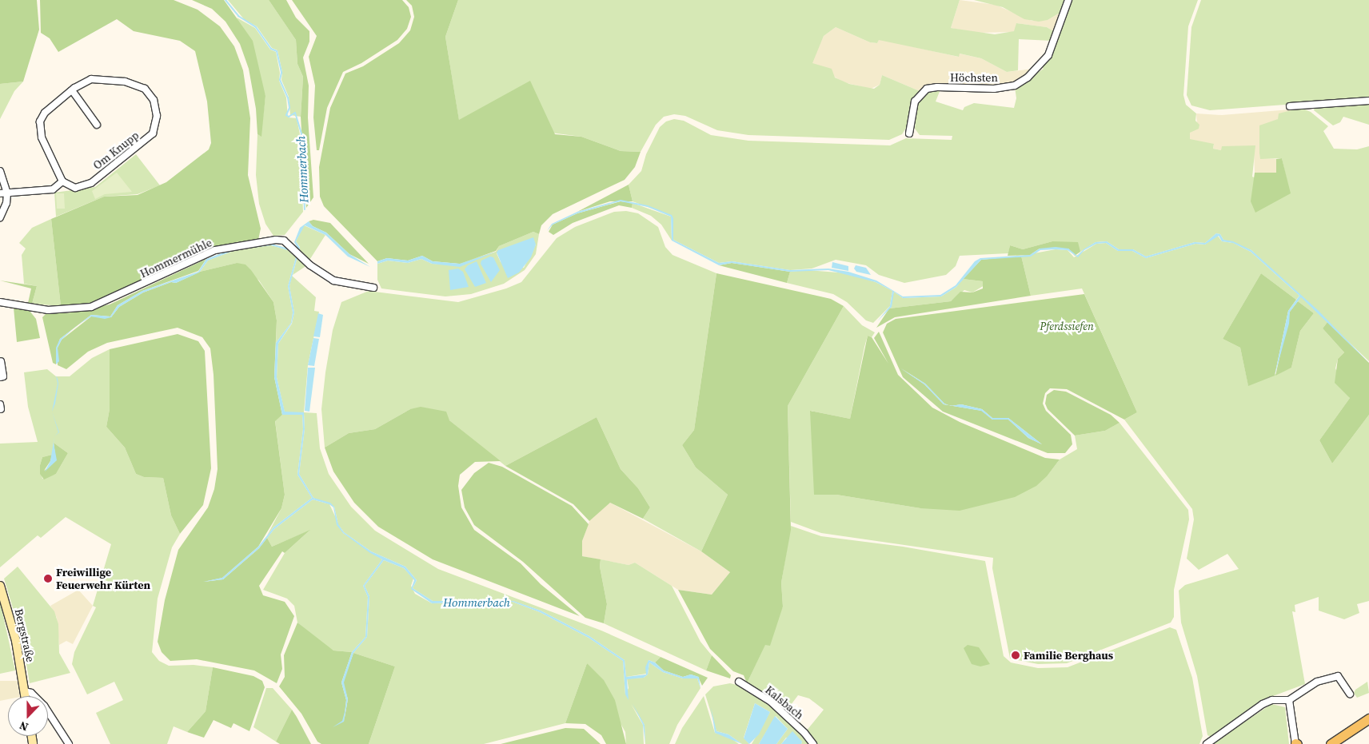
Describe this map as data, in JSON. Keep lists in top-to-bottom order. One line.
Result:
{"streets":{"main road":["Bergstraße"],"street":["Höchsten","Om Knupp","Hommermühle","Kalsbach"]},"water":["Hommerbach"],"parks":["Pferdssiefen"],"places":["Freiwillige Feuerwehr Kürten","Familie Berghaus"],"north":"bottom"}
